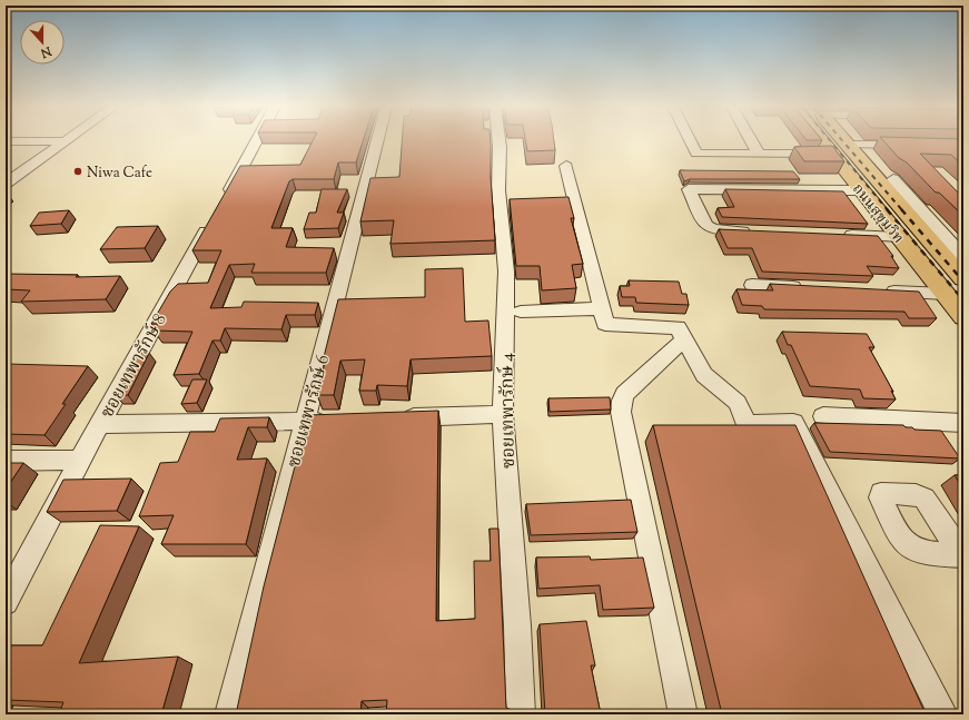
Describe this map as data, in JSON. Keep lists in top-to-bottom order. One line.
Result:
{"streets":{"highway":["ถนนสุขุมวิท"],"street":["ซอยเทพารักษ์ 8","ซอยเทพารักษ์ 6","ซอยเทพารักษ์ 4"]},"places":["Niwa Cafe"],"north":"bottom"}
